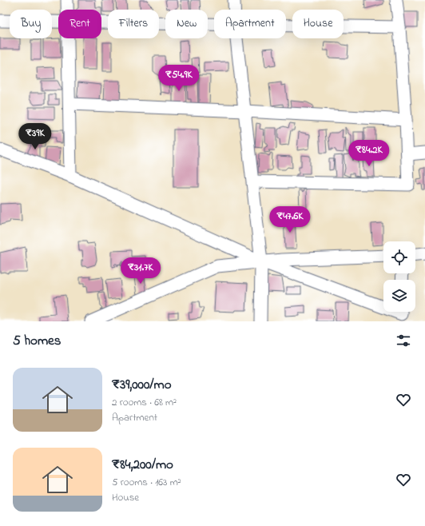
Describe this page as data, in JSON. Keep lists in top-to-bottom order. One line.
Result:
{"page":{"chip":["Buy","Rent","Filters","New","Apartment","House"],"price":["₹54.9K","₹39K","₹84.2K","₹47.6K","₹31.7K"],"heading":"5 homes","list":[{"name":"₹39,000/mo","note":"2 rooms · 68 m² · Apartment"},{"name":"₹84,200/mo","note":"5 rooms · 163 m² · House"}]}}
